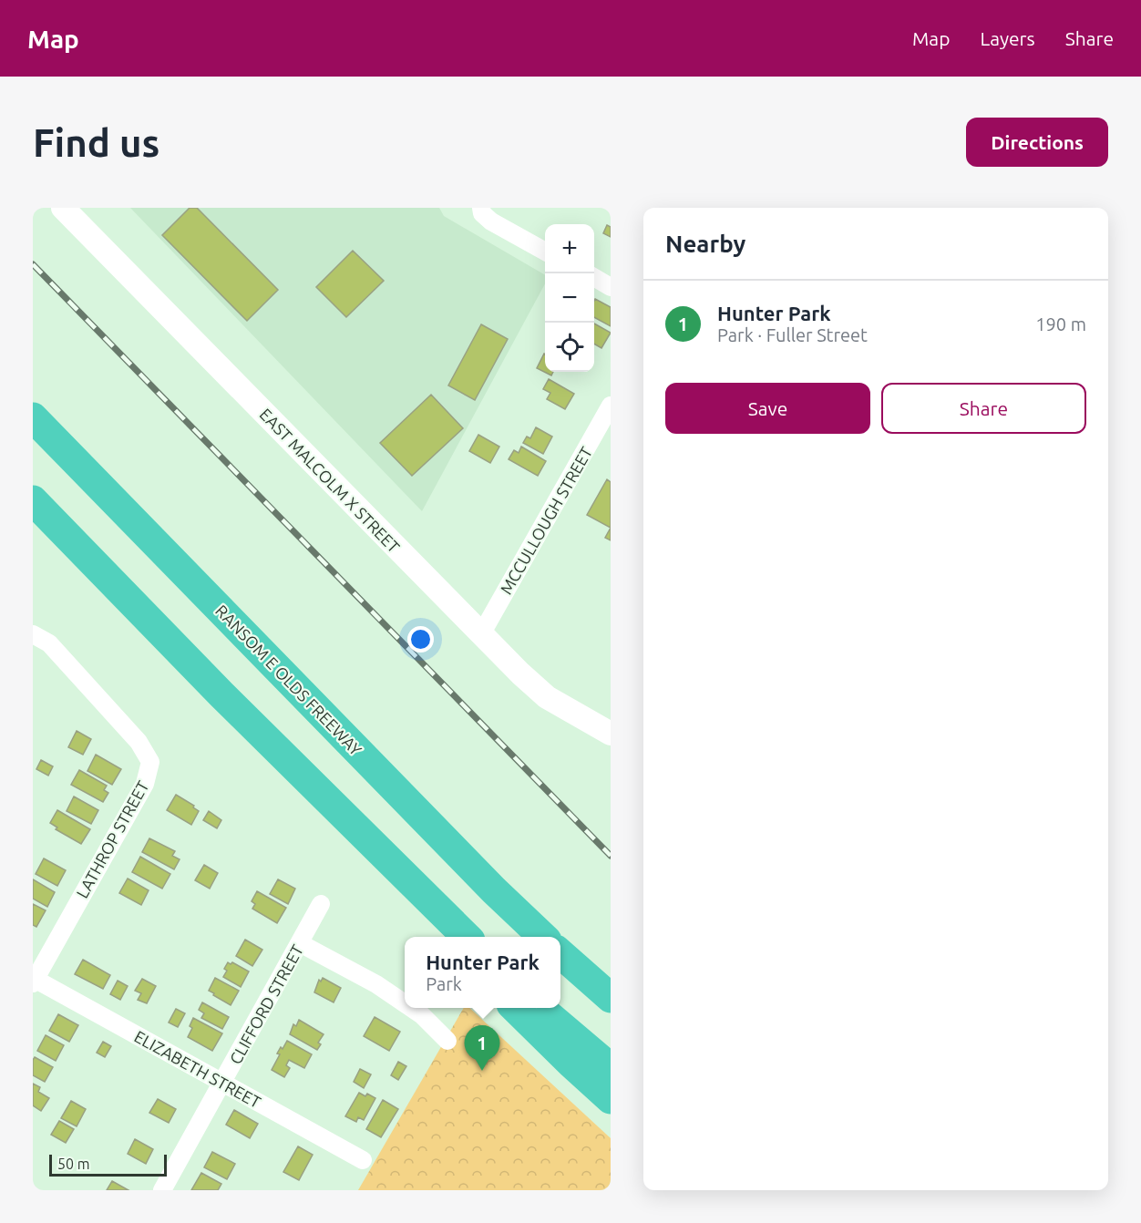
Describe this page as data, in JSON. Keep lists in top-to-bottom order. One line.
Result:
{"streets":{"highway":["RANSOM E OLDS FREEWAY"],"street":["EAST MALCOLM X STREET","MCCULLOUGH STREET","LATHROP STREET","CLIFFORD STREET","ELIZABETH STREET"]},"crossings":[["EAST MALCOLM X STREET","MCCULLOUGH STREET"],["LATHROP STREET","ELIZABETH STREET"],["CLIFFORD STREET","ELIZABETH STREET"]],"scale_bar":"50 m","page":{"header":"Map","nav":["Map","Layers","Share"],"buttons":["Directions",["Save","Share"]],"title":"Find us","heading":"Nearby","map_buttons":["+","−"],"list":[{"mark":"1","name":"Hunter Park","note":"Park · Fuller Street","value":"190 m"}],"popup":["Hunter Park","Park"],"pins":"1","scale":"50 m"}}
